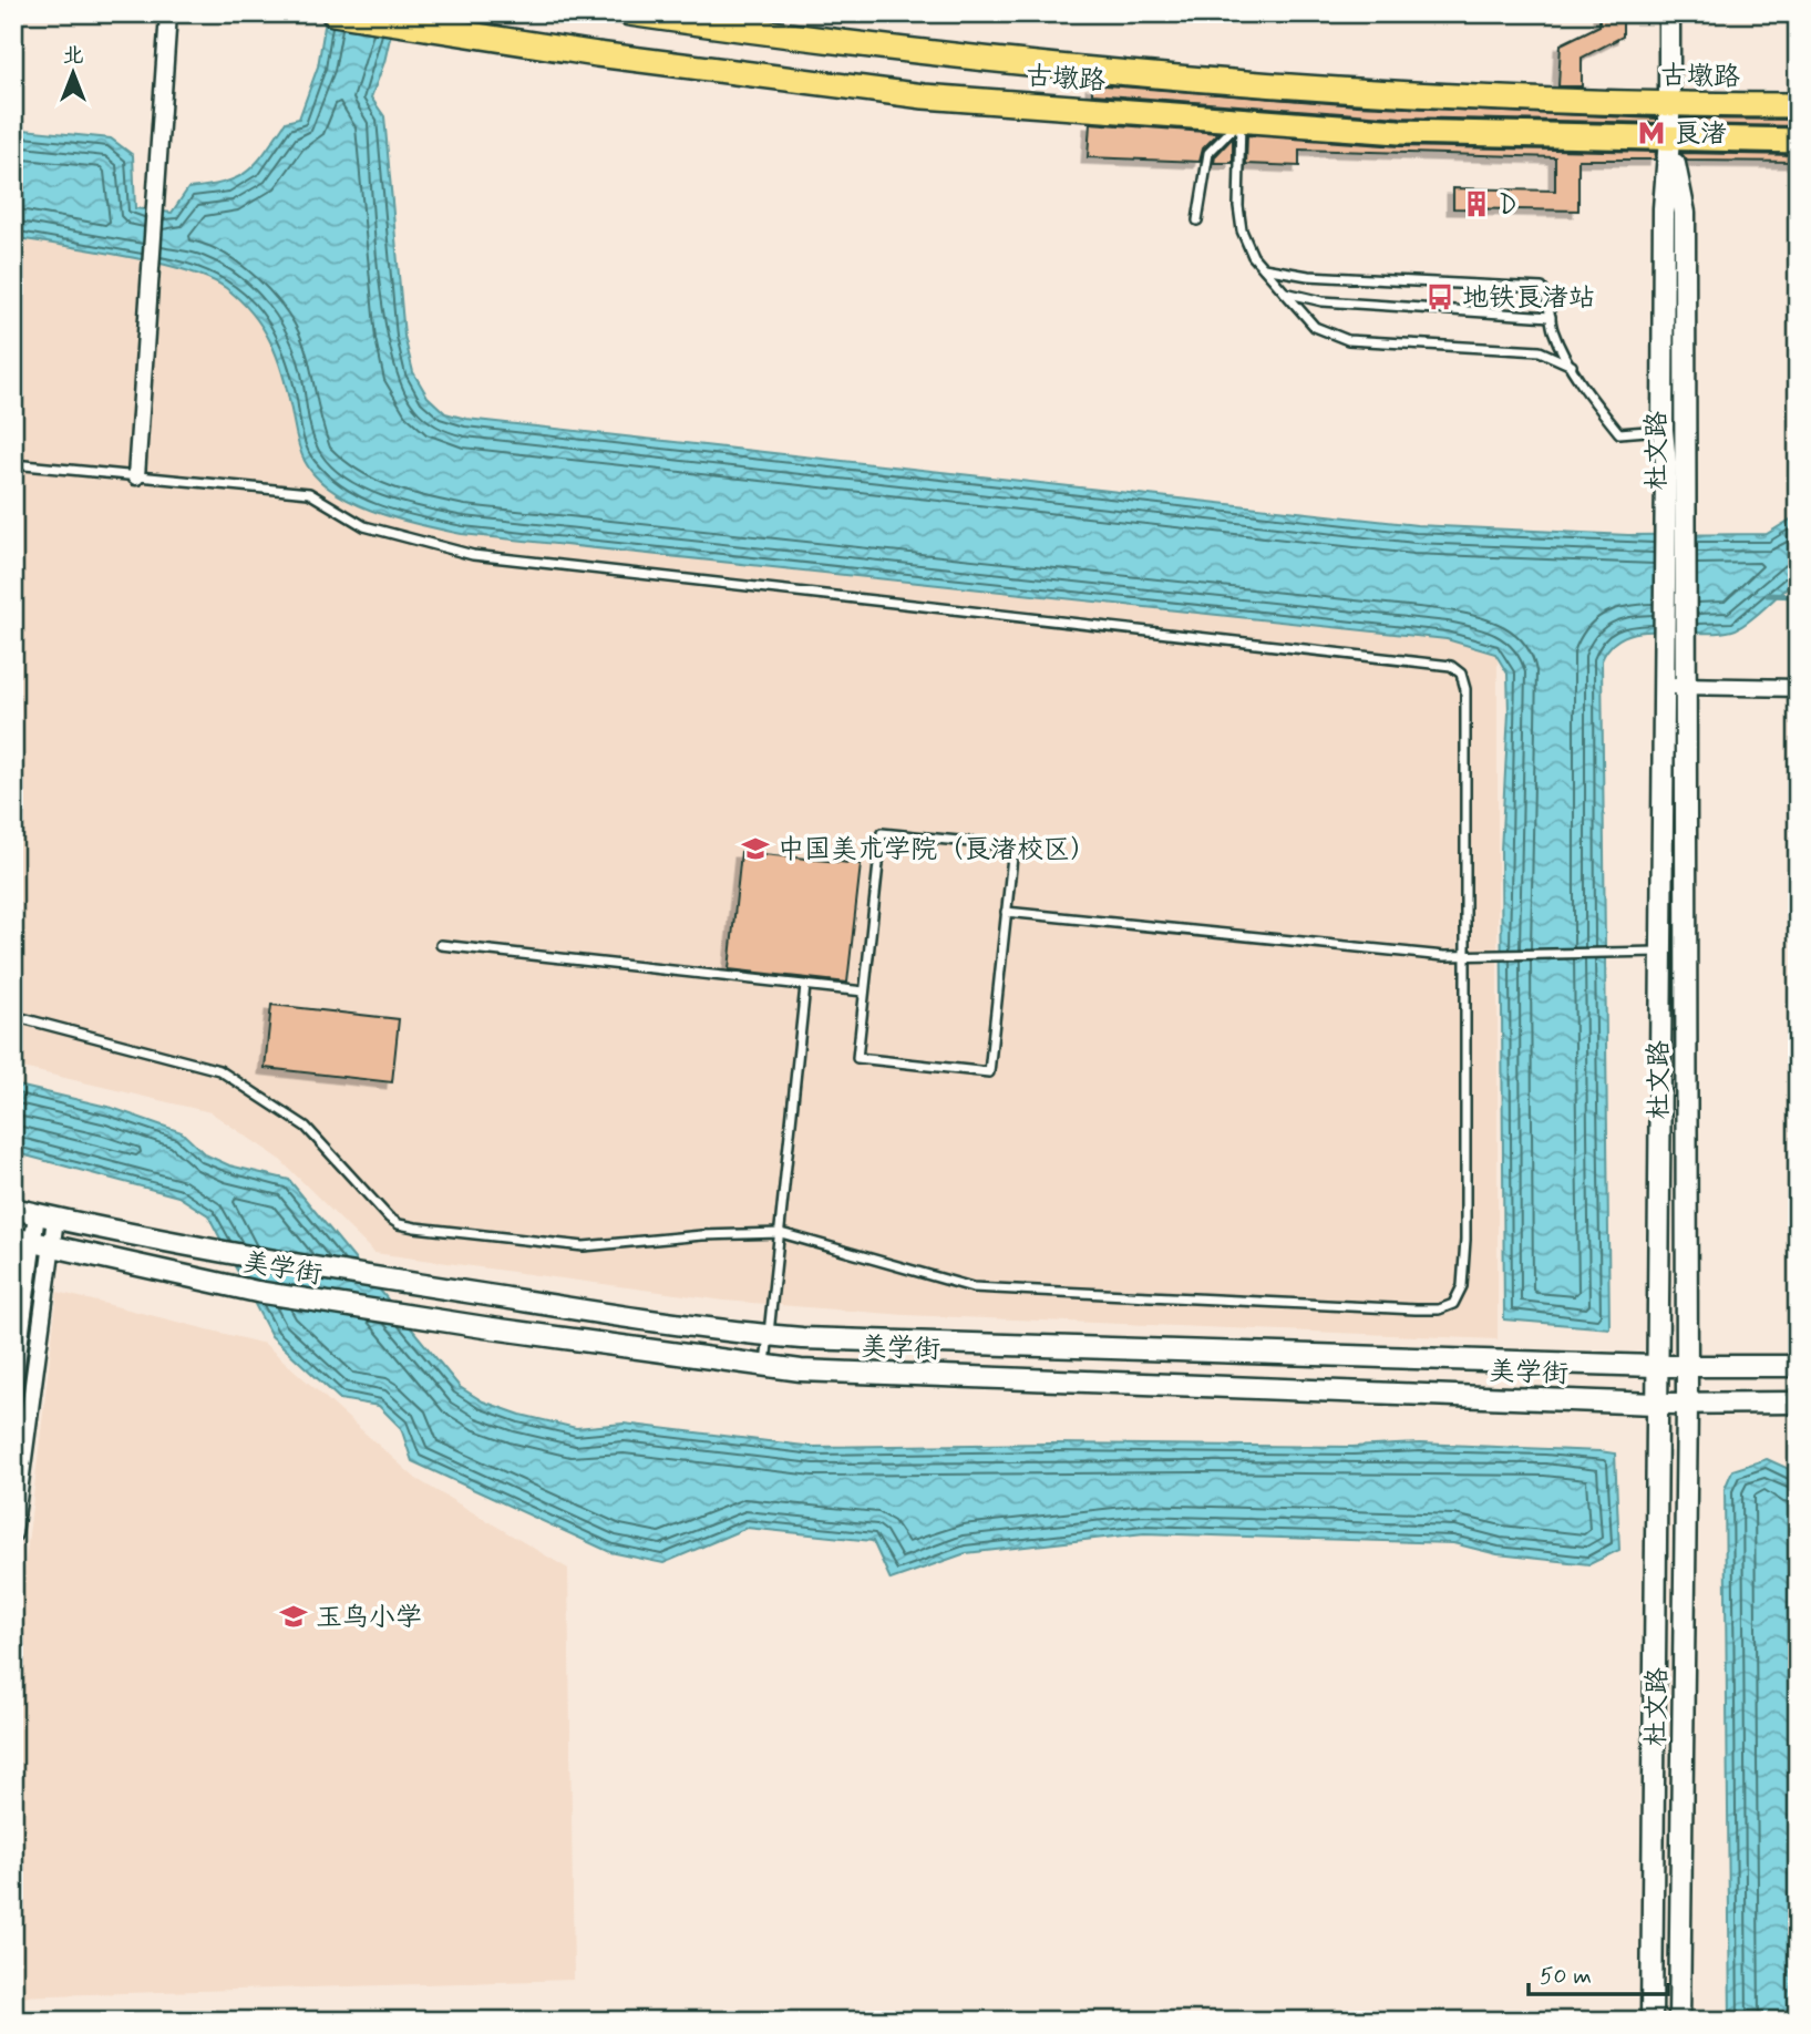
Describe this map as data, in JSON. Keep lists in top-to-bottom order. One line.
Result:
{"streets":{"main road":["古墩路"],"street":["杜文路","美学街"]},"crossings":[["古墩路","杜文路"],["杜文路","美学街"]],"places":{"metro station":["良渚"],"building":["D"],"bus stop":["地铁良渚站"],"school or university":["中国美术学院（良渚校区）","玉鸟小学"]},"scale_bar":"50 m","north":"top"}
